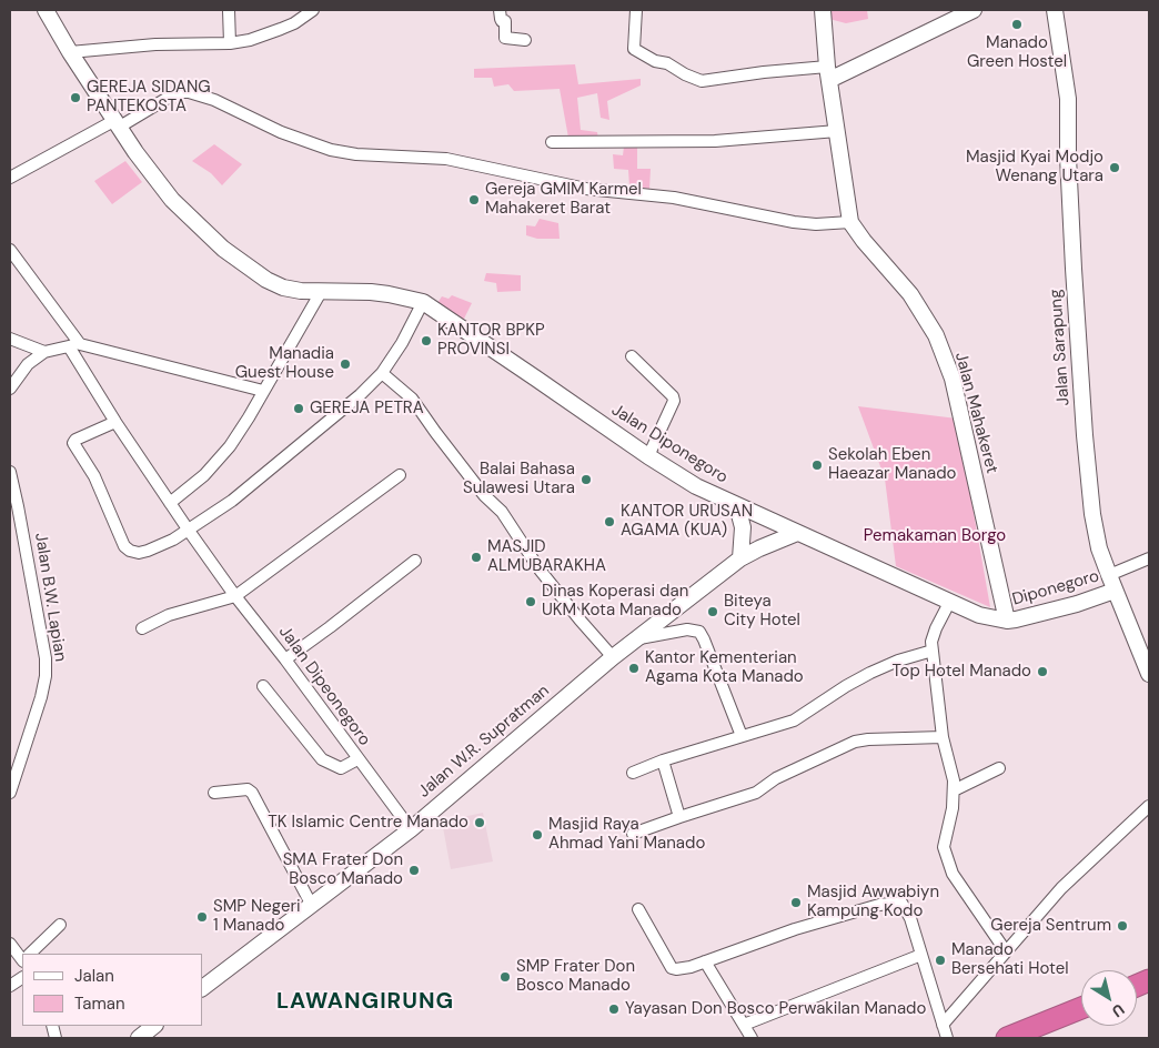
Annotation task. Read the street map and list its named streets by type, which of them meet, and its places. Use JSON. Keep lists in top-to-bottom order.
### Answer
{
  "streets": {
    "street": [
      "Jalan Sarapung",
      "Jalan Mahakeret",
      "Jalan Diponegoro",
      "Diponegoro",
      "Jalan B.W. Lapian",
      "Jalan Dipeonegoro",
      "Jalan W.R. Supratman"
    ]
  },
  "crossings": [
    ["Jalan Sarapung", "Diponegoro"],
    ["Jalan Mahakeret", "Jalan Diponegoro"],
    ["Jalan Mahakeret", "Diponegoro"],
    ["Jalan Diponegoro", "Diponegoro"],
    ["Jalan Diponegoro", "Jalan W.R. Supratman"],
    ["Jalan Dipeonegoro", "Jalan W.R. Supratman"]
  ],
  "districts": ["LAWANGIRUNG"],
  "parks": ["Pemakaman Borgo"],
  "places": [
    "Manado Green Hostel",
    "GEREJA SIDANG PANTEKOSTA",
    "Masjid Kyai Modjo Wenang Utara",
    "Gereja GMIM Karmel Mahakeret Barat",
    "KANTOR BPKP PROVINSI",
    "Manadia Guest House",
    "GEREJA PETRA",
    "Sekolah Eben Haeazar Manado",
    "Balai Bahasa Sulawesi Utara",
    "KANTOR URUSAN AGAMA (KUA)",
    "MASJID ALMUBARAKHA",
    "Dinas Koperasi dan UKM Kota Manado",
    "Biteya City Hotel",
    "Kantor Kementerian Agama Kota Manado",
    "Top Hotel Manado",
    "TK Islamic Centre Manado",
    "Masjid Raya Ahmad Yani Manado",
    "SMA Frater Don Bosco Manado",
    "Masjid Awwabiyn Kampung Kodo",
    "SMP Negeri 1 Manado",
    "Gereja Sentrum",
    "Manado Bersehati Hotel",
    "SMP Frater Don Bosco Manado",
    "Yayasan Don Bosco Perwakilan Manado"
  ],
  "legend": ["Jalan", "Taman"],
  "north": "bottom right"
}
